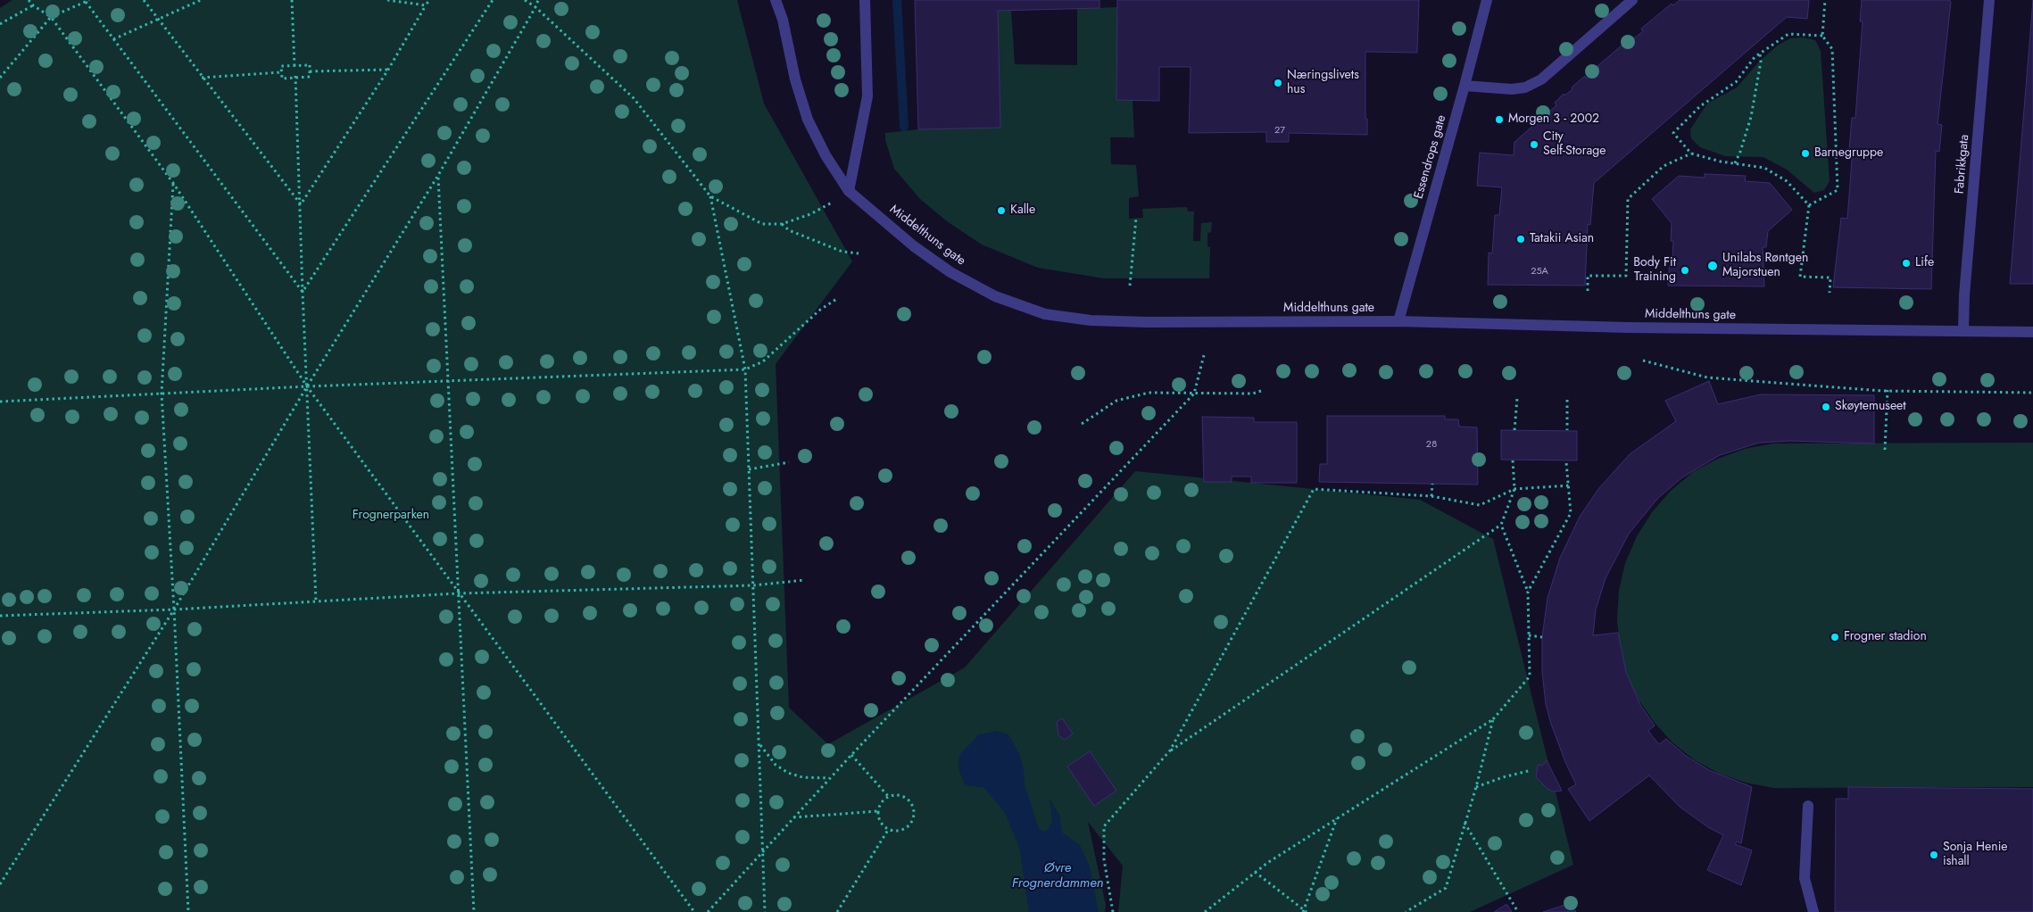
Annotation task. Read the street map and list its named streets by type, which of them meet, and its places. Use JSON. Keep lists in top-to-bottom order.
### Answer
{
  "streets": {
    "street": ["Essendrops gate", "Fabrikkgata", "Middelthuns gate"]
  },
  "crossings": [
    ["Essendrops gate", "Middelthuns gate"],
    ["Fabrikkgata", "Middelthuns gate"]
  ],
  "water": ["Øvre Frognerdammen"],
  "parks": ["Frognerparken"],
  "places": [
    "Næringslivets hus",
    "Morgen 3 - 2002",
    "City Self-Storage",
    "Barnegruppe",
    "Kalle",
    "Tatakii Asian",
    "Life",
    "Unilabs Røntgen Majorstuen",
    "Body Fit Training",
    "Skøytemuseet",
    "Frogner stadion",
    "Sonja Henie ishall"
  ],
  "house_numbers": ["27", "25A", "28"]
}
